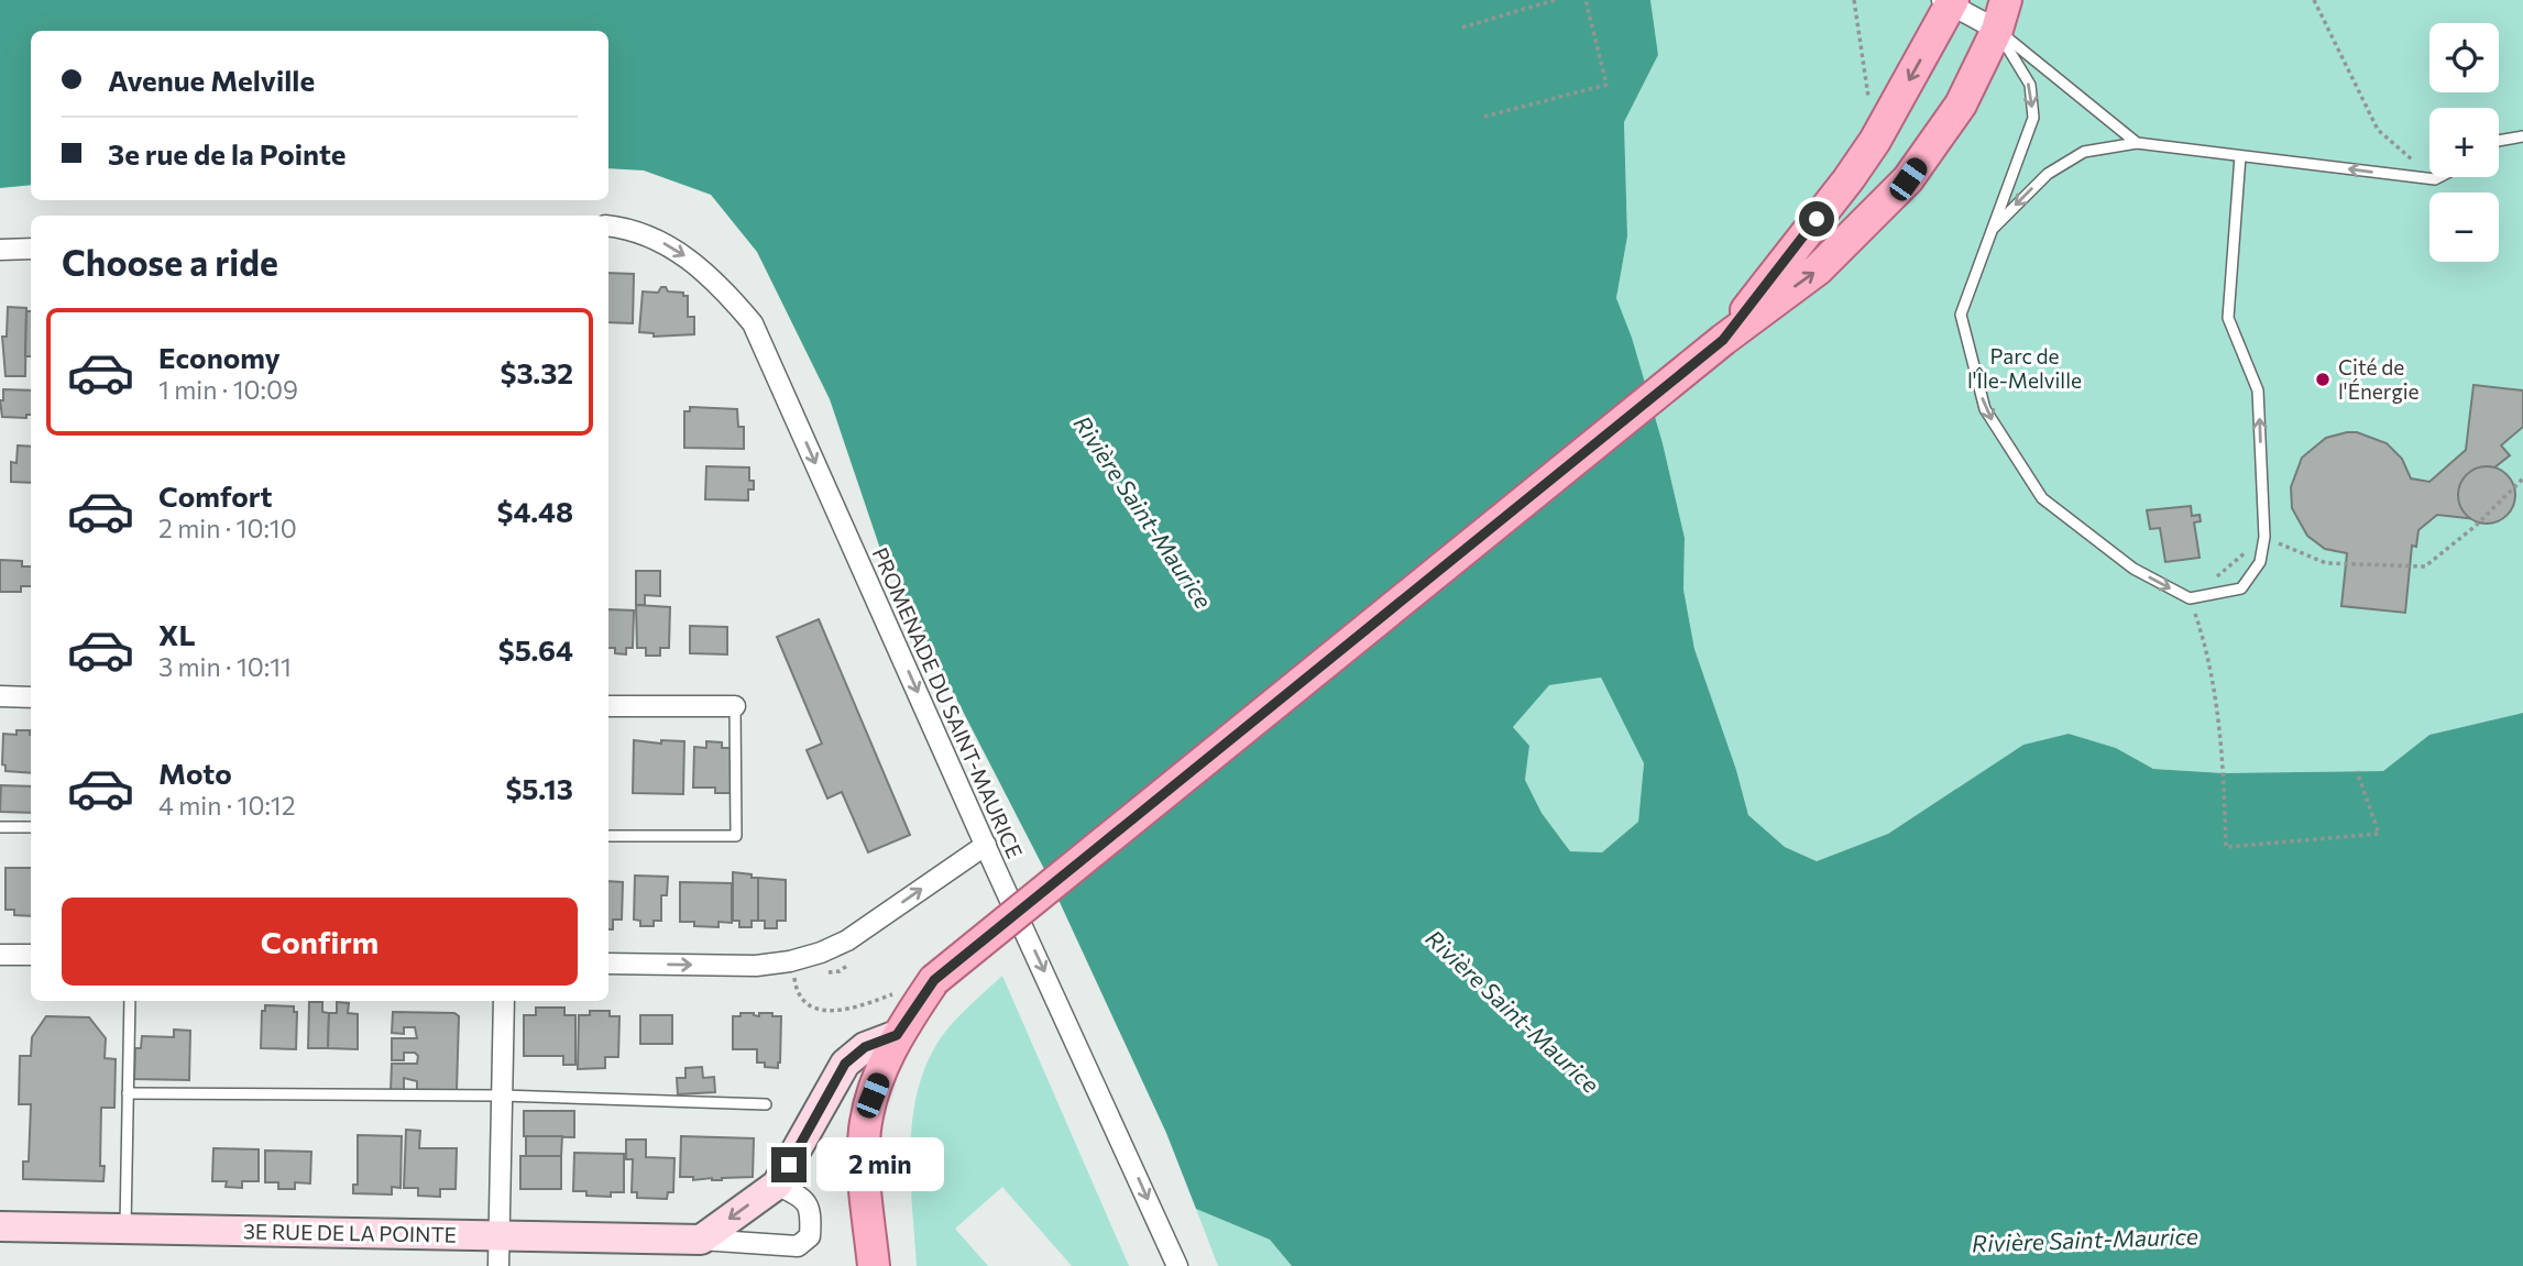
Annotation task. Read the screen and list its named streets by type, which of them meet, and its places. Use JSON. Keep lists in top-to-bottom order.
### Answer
{
  "streets": {
    "street": ["PROMENADE DU SAINT-MAURICE", "3E RUE DE LA POINTE"]
  },
  "one_way": ["PROMENADE DU SAINT-MAURICE"],
  "water": ["Rivière Saint-Maurice"],
  "parks": ["Parc de l'Île-Melville"],
  "places": ["Cité de l'Énergie"],
  "page": {
    "map_buttons": ["+", "−"],
    "banner": ["Avenue Melville", "3e rue de la Pointe"],
    "heading": "Choose a ride",
    "list": [
      {
        "name": "Economy",
        "note": "1 min · 10:09",
        "value": "$3.32"
      },
      {
        "name": "Comfort",
        "note": "2 min · 10:10",
        "value": "$4.48"
      },
      {
        "name": "XL",
        "note": "3 min · 10:11",
        "value": "$5.64"
      },
      {
        "name": "Moto",
        "note": "4 min · 10:12",
        "value": "$5.13"
      }
    ],
    "buttons": "Confirm",
    "bubble": "2 min"
  }
}
